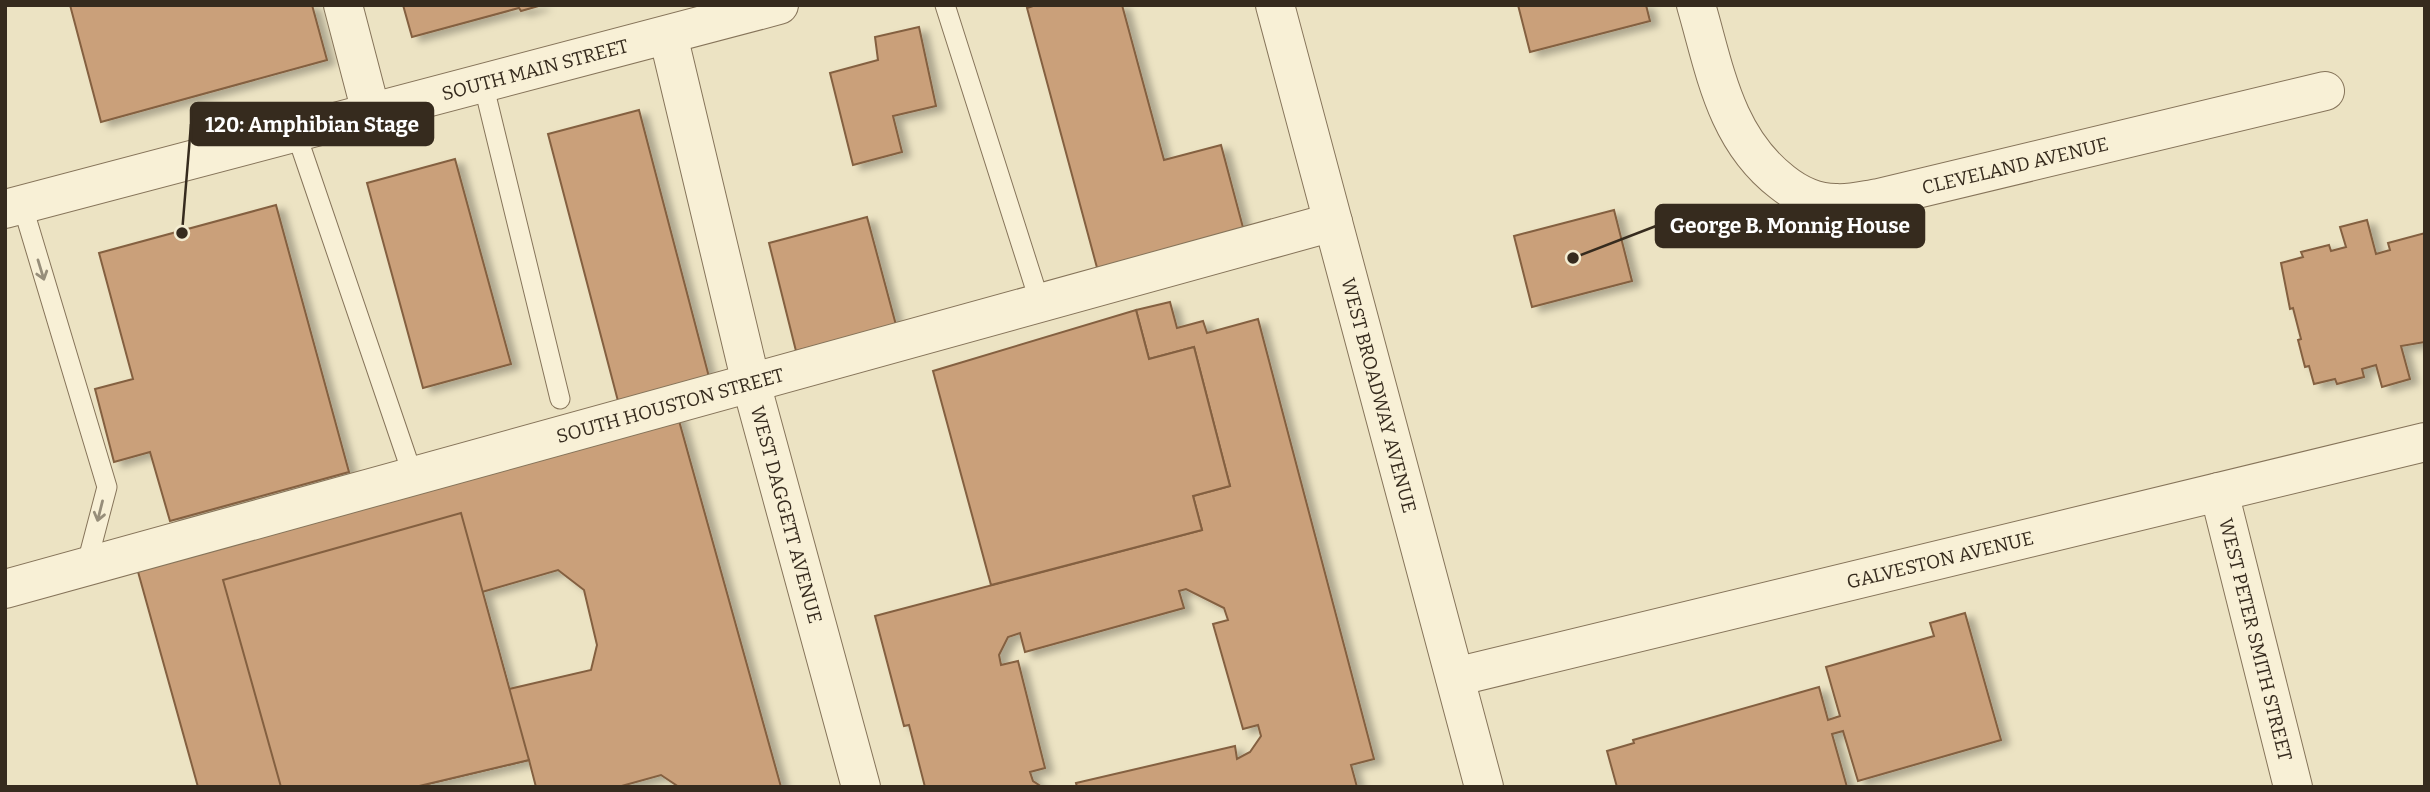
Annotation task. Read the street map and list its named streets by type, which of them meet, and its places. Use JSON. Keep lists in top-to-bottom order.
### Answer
{
  "streets": {
    "street": [
      "SOUTH MAIN STREET",
      "CLEVELAND AVENUE",
      "WEST BROADWAY AVENUE",
      "SOUTH HOUSTON STREET",
      "WEST DAGGETT AVENUE",
      "GALVESTON AVENUE",
      "WEST PETER SMITH STREET"
    ]
  },
  "crossings": [
    ["SOUTH MAIN STREET", "WEST DAGGETT AVENUE"],
    ["WEST BROADWAY AVENUE", "SOUTH HOUSTON STREET"],
    ["WEST BROADWAY AVENUE", "GALVESTON AVENUE"],
    ["SOUTH HOUSTON STREET", "WEST DAGGETT AVENUE"],
    ["GALVESTON AVENUE", "WEST PETER SMITH STREET"]
  ],
  "places": ["120: Amphibian Stage", "George B. Monnig House"]
}
